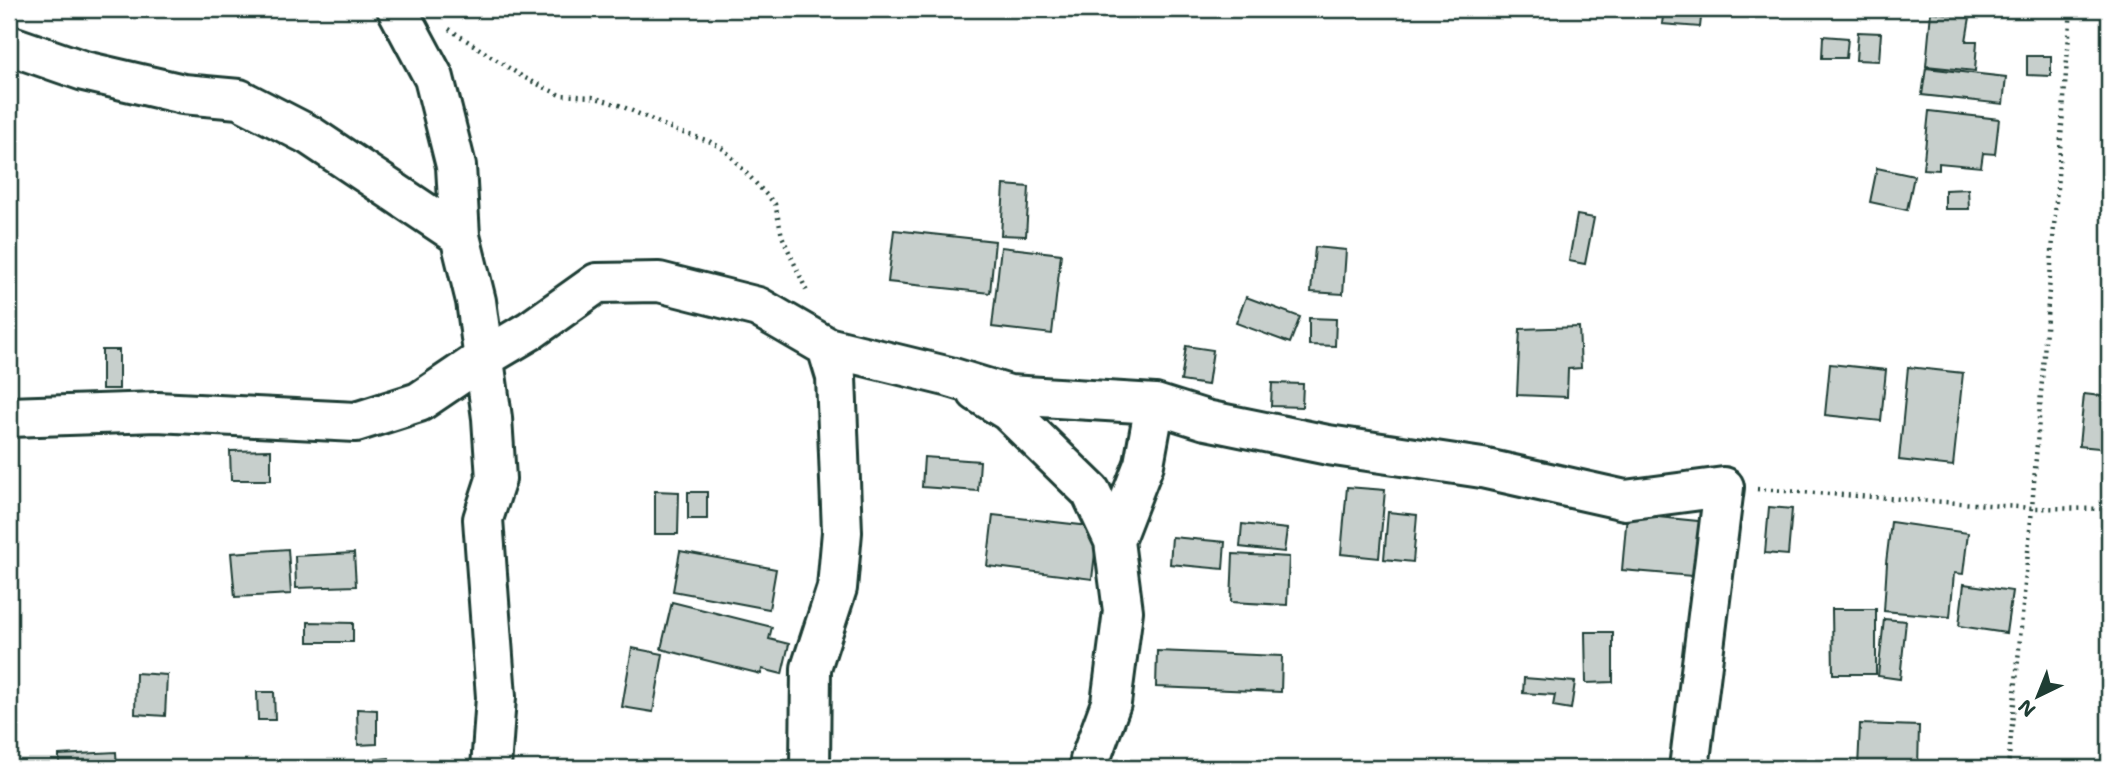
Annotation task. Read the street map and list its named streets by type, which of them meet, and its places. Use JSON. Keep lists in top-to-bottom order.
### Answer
{
  "north": "bottom left"
}
